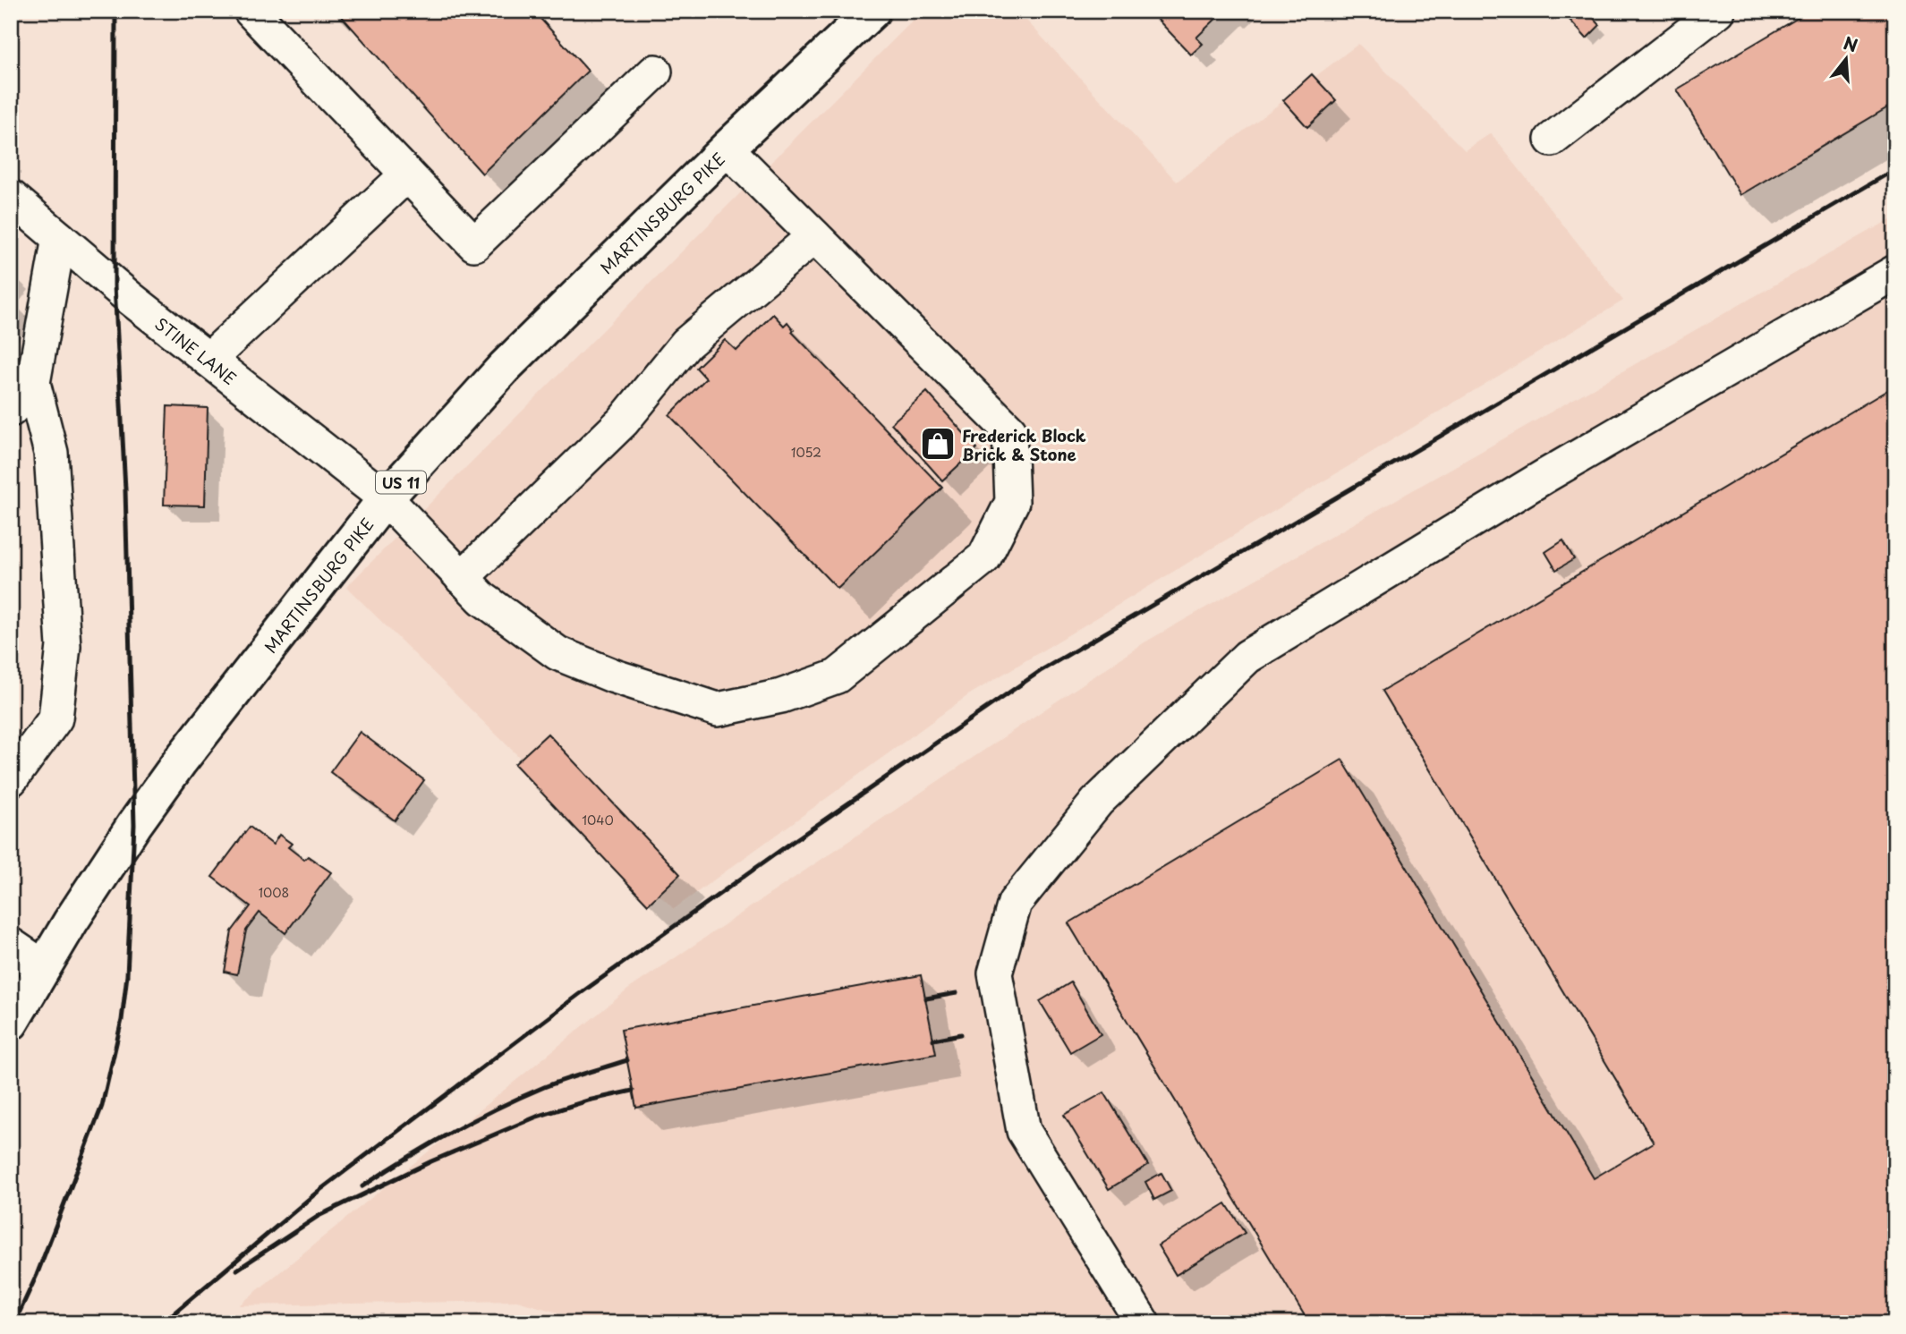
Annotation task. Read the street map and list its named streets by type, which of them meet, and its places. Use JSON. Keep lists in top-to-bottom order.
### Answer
{
  "streets": {
    "main road": ["MARTINSBURG PIKE", "US 11"],
    "street": ["STINE LANE"]
  },
  "crossings": [
    ["MARTINSBURG PIKE", "STINE LANE"]
  ],
  "places": {
    "shop": ["Frederick Block Brick & Stone"]
  },
  "house_numbers": ["1052", "1040", "1008"],
  "north": "top"
}
